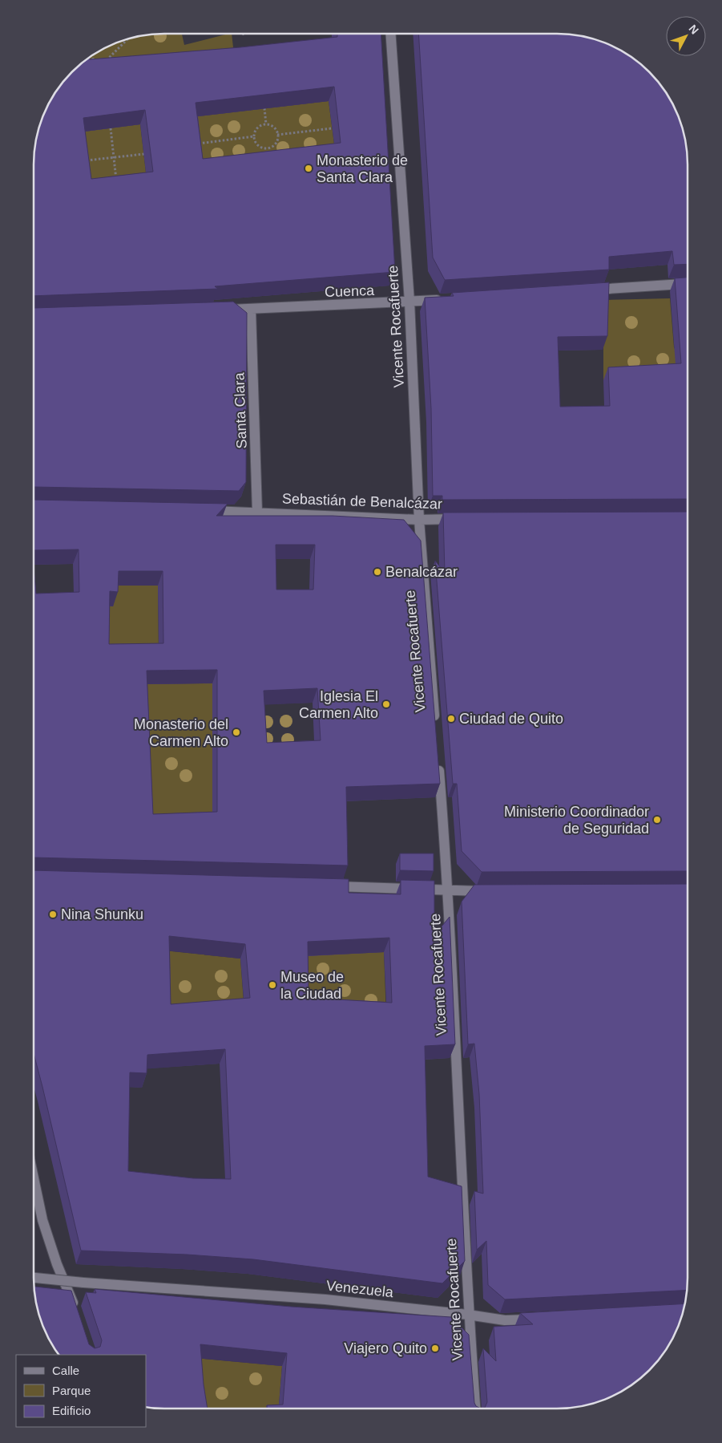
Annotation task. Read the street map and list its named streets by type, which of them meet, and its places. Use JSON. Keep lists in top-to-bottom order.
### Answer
{
  "streets": {
    "street": [
      "Cuenca",
      "Vicente Rocafuerte",
      "Santa Clara",
      "Sebastián de Benalcázar",
      "Venezuela"
    ]
  },
  "crossings": [
    ["Cuenca", "Vicente Rocafuerte"],
    ["Cuenca", "Santa Clara"],
    ["Vicente Rocafuerte", "Sebastián de Benalcázar"],
    ["Vicente Rocafuerte", "Venezuela"],
    ["Santa Clara", "Sebastián de Benalcázar"]
  ],
  "places": [
    "Monasterio de Santa Clara",
    "Benalcázar",
    "Iglesia El Carmen Alto",
    "Ciudad de Quito",
    "Monasterio del Carmen Alto",
    "Ministerio Coordinador de Seguridad",
    "Nina Shunku",
    "Museo de la Ciudad",
    "Viajero Quito"
  ],
  "legend": ["Calle", "Parque", "Edificio"],
  "north": "top right"
}
